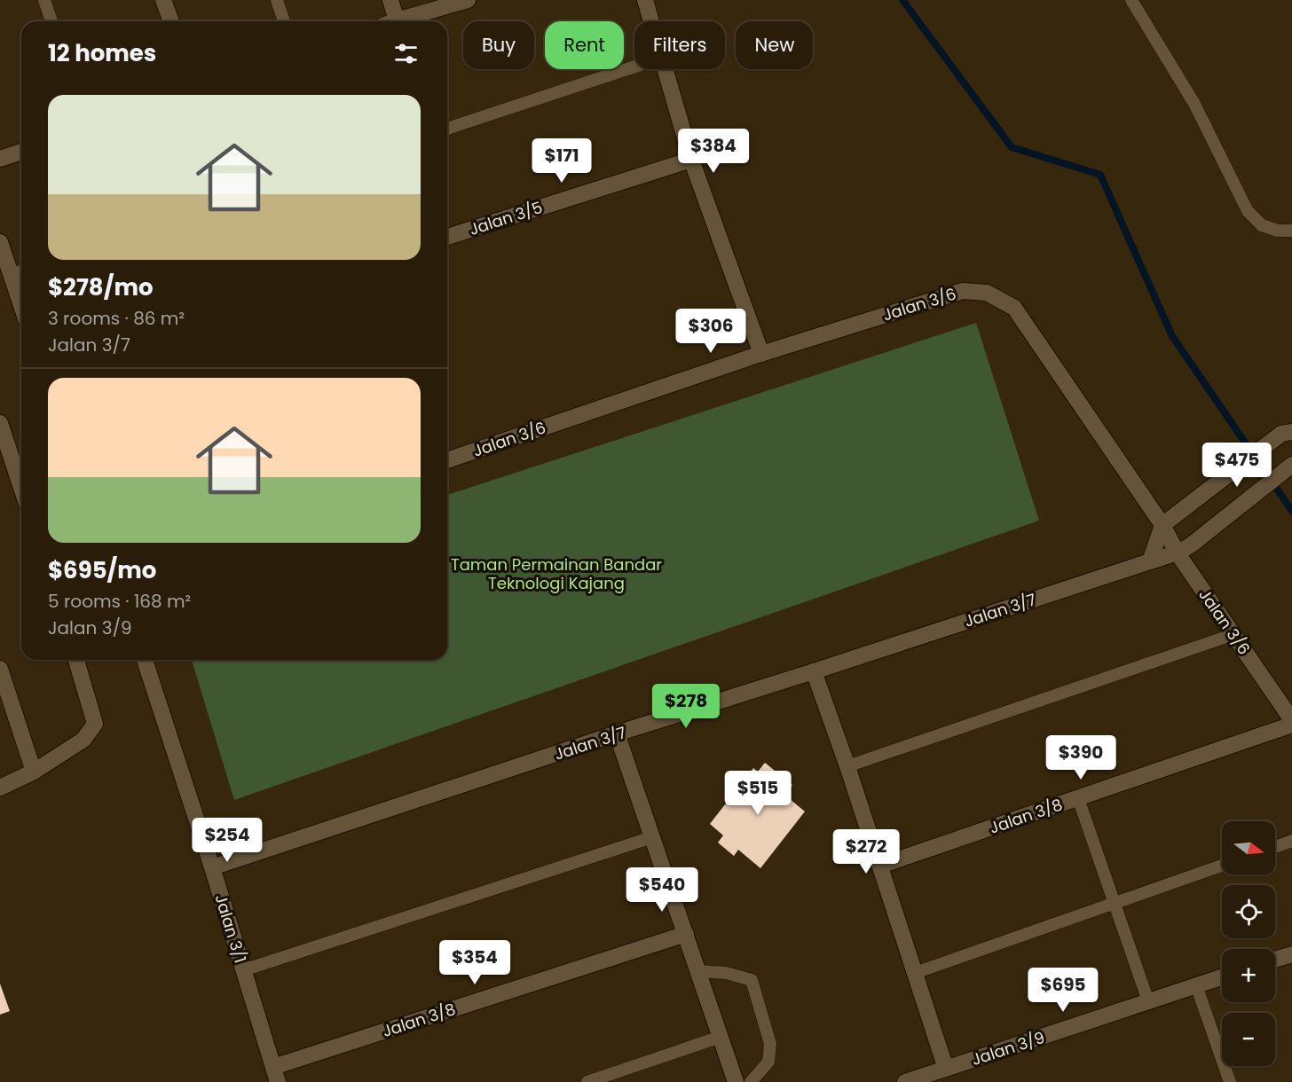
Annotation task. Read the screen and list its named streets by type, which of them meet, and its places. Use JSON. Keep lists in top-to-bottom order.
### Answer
{
  "streets": {
    "street": [
      "Jalan 3/5",
      "Jalan 3/6",
      "Jalan 3/7",
      "Jalan 3/8",
      "Jalan 3/1",
      "Jalan 3/9"
    ]
  },
  "crossings": [
    ["Jalan 3/6", "Jalan 3/7"],
    ["Jalan 3/7", "Jalan 3/1"],
    ["Jalan 3/8", "Jalan 3/1"]
  ],
  "parks": ["Taman Permainan Bandar Teknologi Kajang"],
  "north": "right",
  "page": {
    "chip": [
      "Buy",
      "Rent",
      "Filters",
      "New"
    ],
    "heading": "12 homes",
    "list": [
      {
        "name": "$278/mo",
        "note": "3 rooms · 86 m² · Jalan 3/7"
      },
      {
        "name": "$695/mo",
        "note": "5 rooms · 168 m² · Jalan 3/9"
      }
    ],
    "price": [
      "$384",
      "$171",
      "$306",
      "$475",
      "$278",
      "$390",
      "$515",
      "$254",
      "$272",
      "$540",
      "$354",
      "$695"
    ],
    "map_buttons": ["+", "−"]
  }
}
